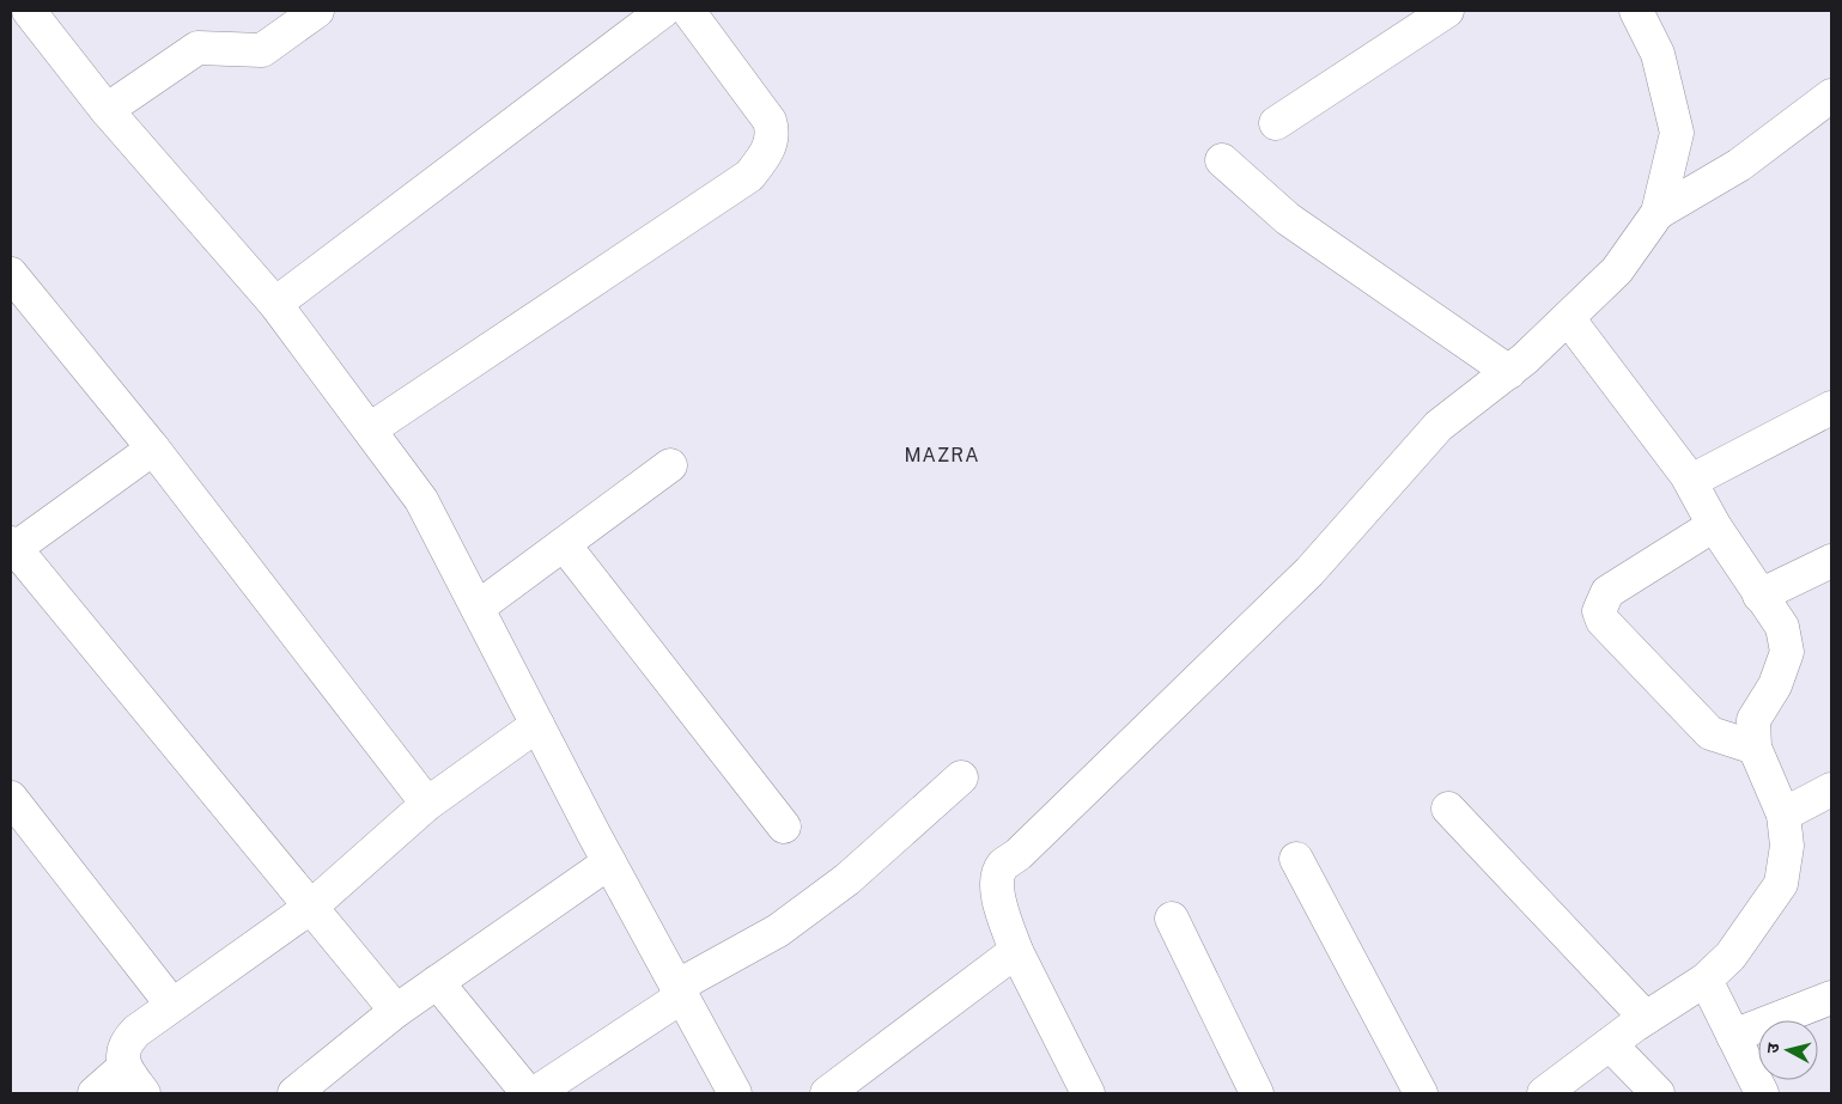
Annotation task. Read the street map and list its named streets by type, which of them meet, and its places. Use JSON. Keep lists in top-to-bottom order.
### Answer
{
  "districts": ["MAZRA"],
  "north": "left"
}
